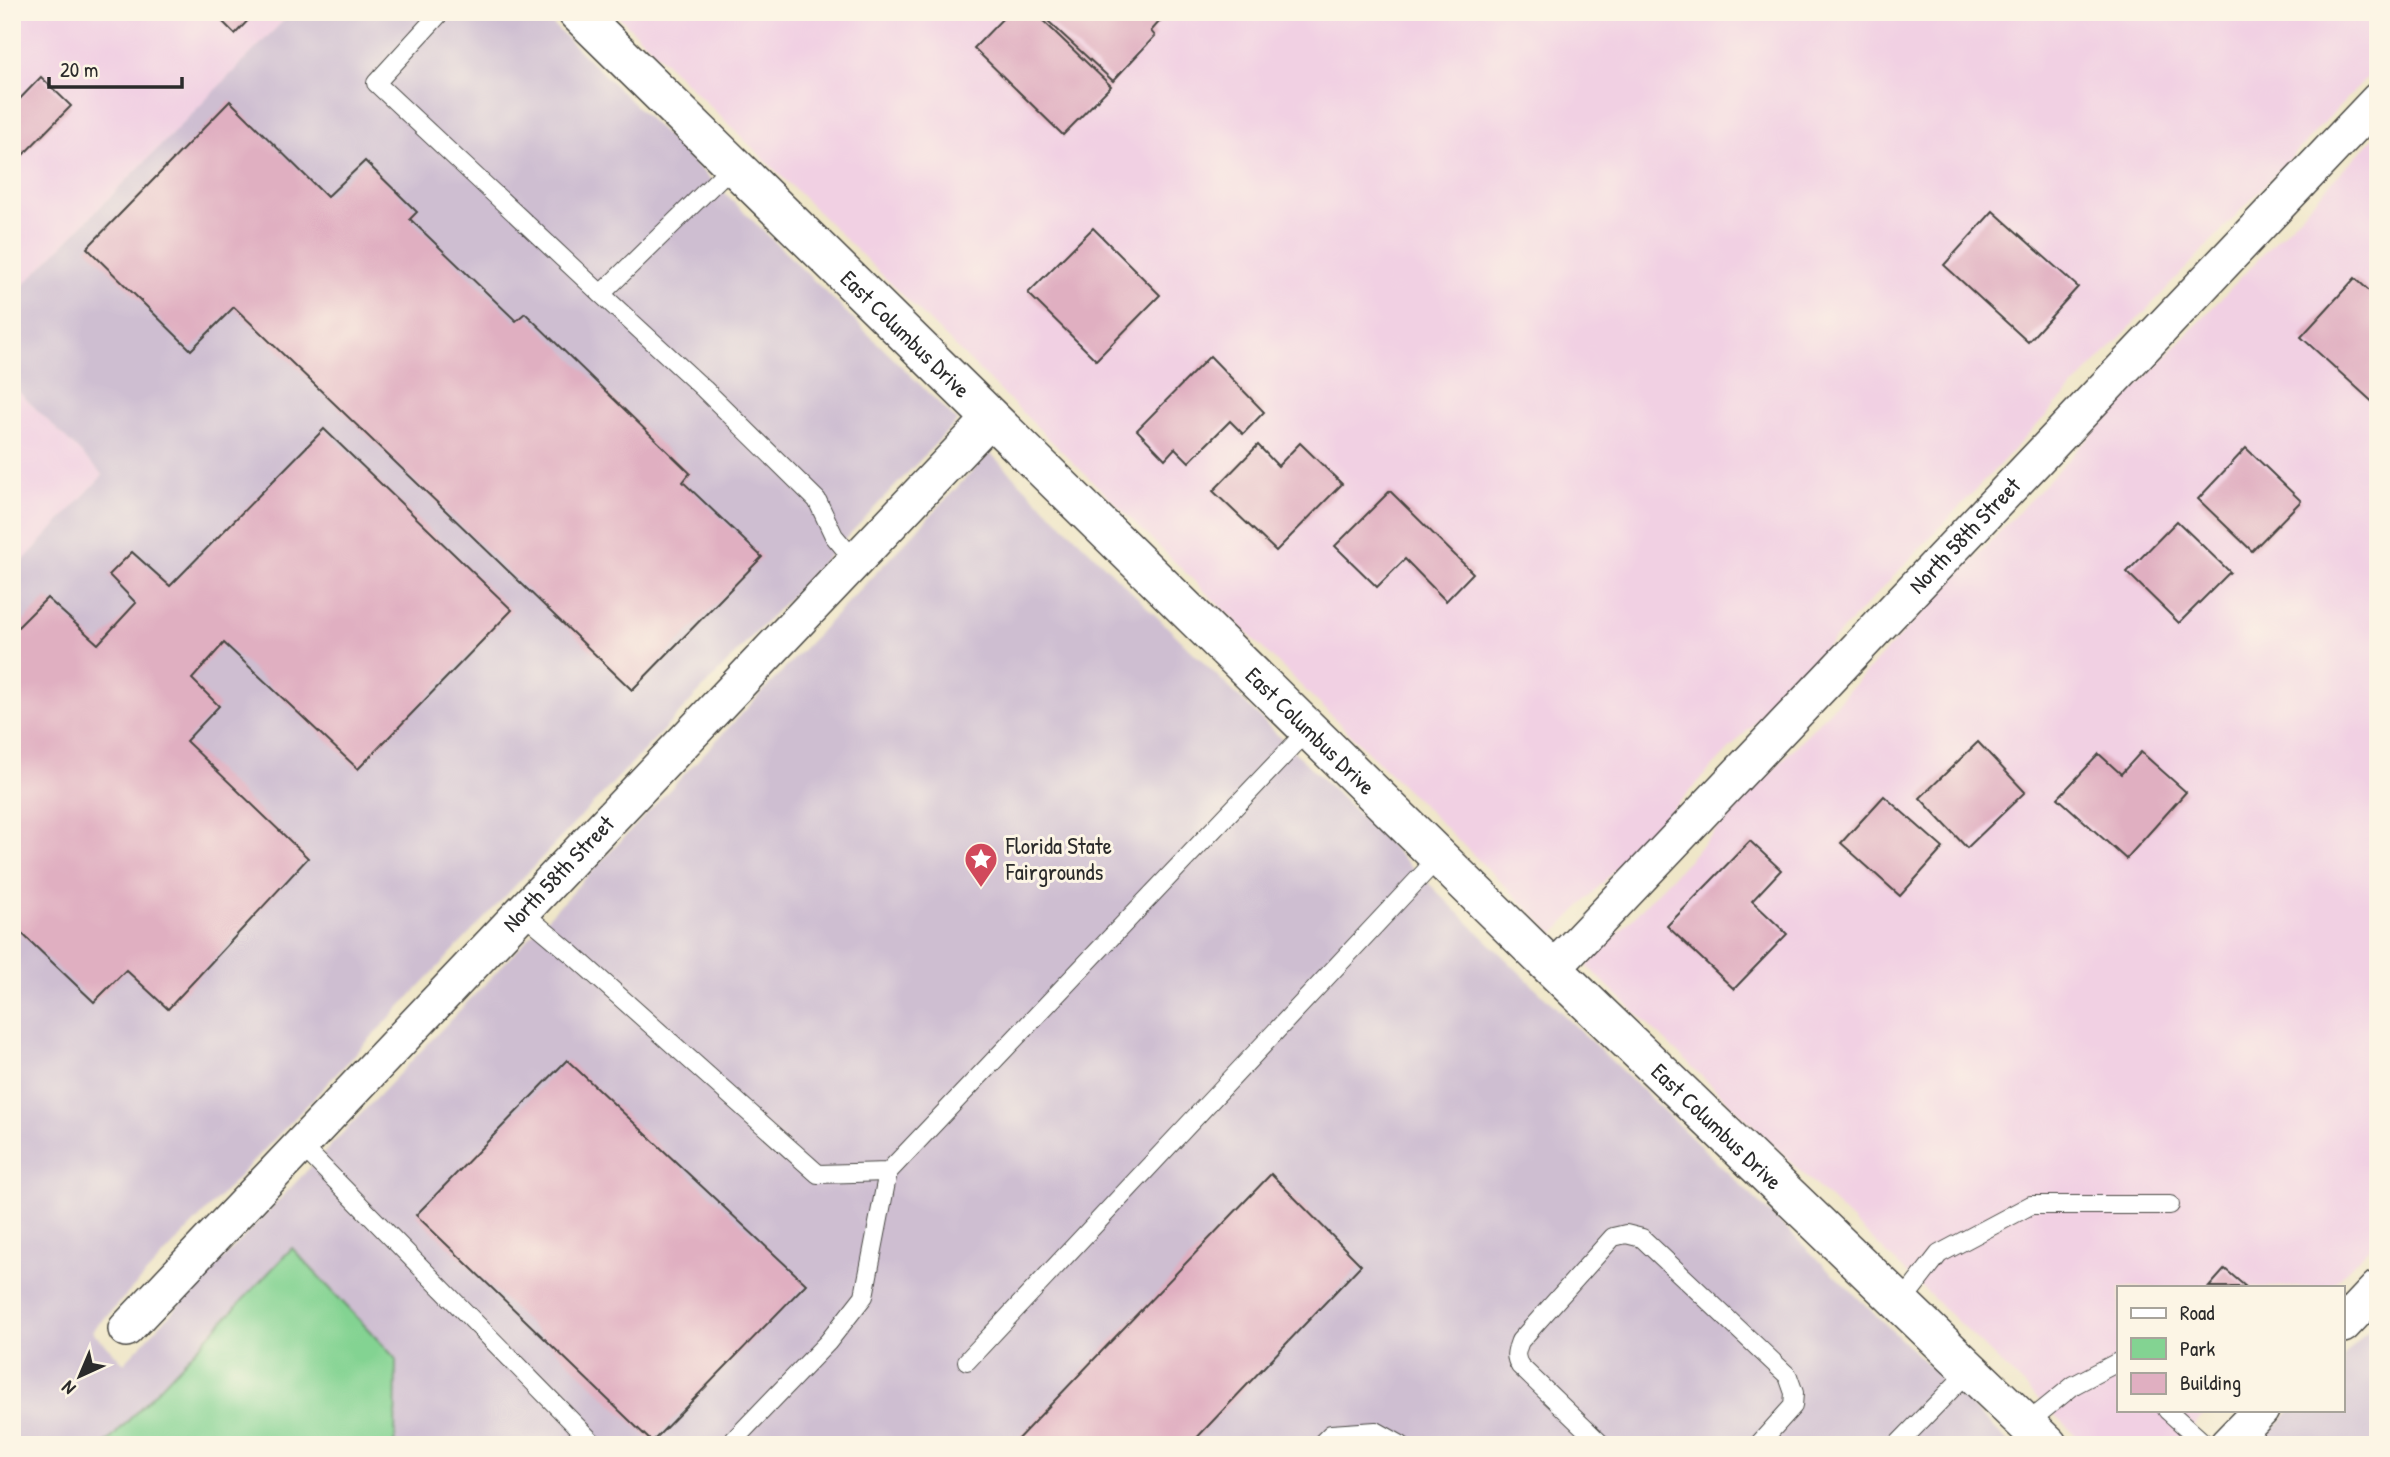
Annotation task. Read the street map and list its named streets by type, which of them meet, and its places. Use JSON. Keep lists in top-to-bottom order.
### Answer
{
  "streets": {
    "main road": ["East Columbus Drive"],
    "street": ["North 58th Street"]
  },
  "crossings": [
    ["East Columbus Drive", "North 58th Street"]
  ],
  "places": {
    "place": ["Florida State Fairgrounds"]
  },
  "legend": ["Road", "Park", "Building"],
  "scale_bar": "20 m",
  "north": "bottom left"
}
